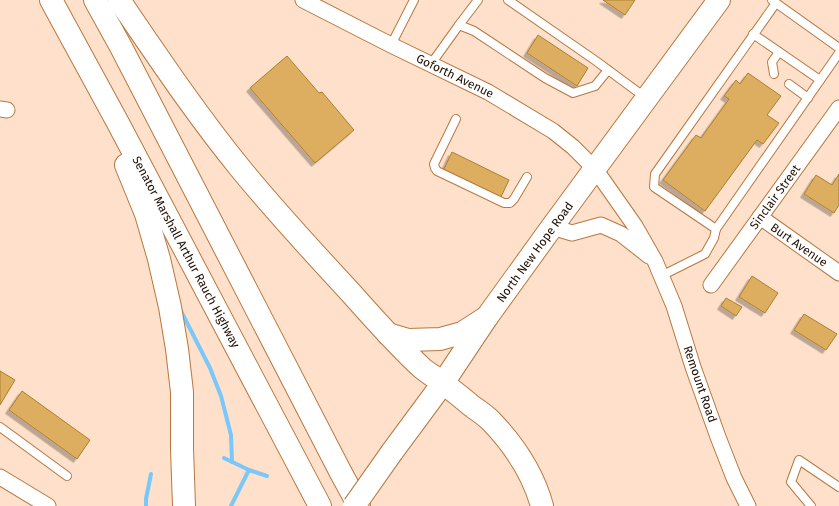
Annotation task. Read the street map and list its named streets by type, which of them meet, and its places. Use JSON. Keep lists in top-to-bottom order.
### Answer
{
  "streets": {
    "main road": ["Senator Marshall Arthur Rauch Highway", "North New Hope Road"],
    "street": [
      "Goforth Avenue",
      "Sinclair Street",
      "Burt Avenue",
      "Remount Road"
    ]
  },
  "crossings": [
    ["Goforth Avenue", "North New Hope Road"],
    ["Goforth Avenue", "Remount Road"],
    ["Sinclair Street", "Burt Avenue"],
    ["North New Hope Road", "Remount Road"]
  ]
}
